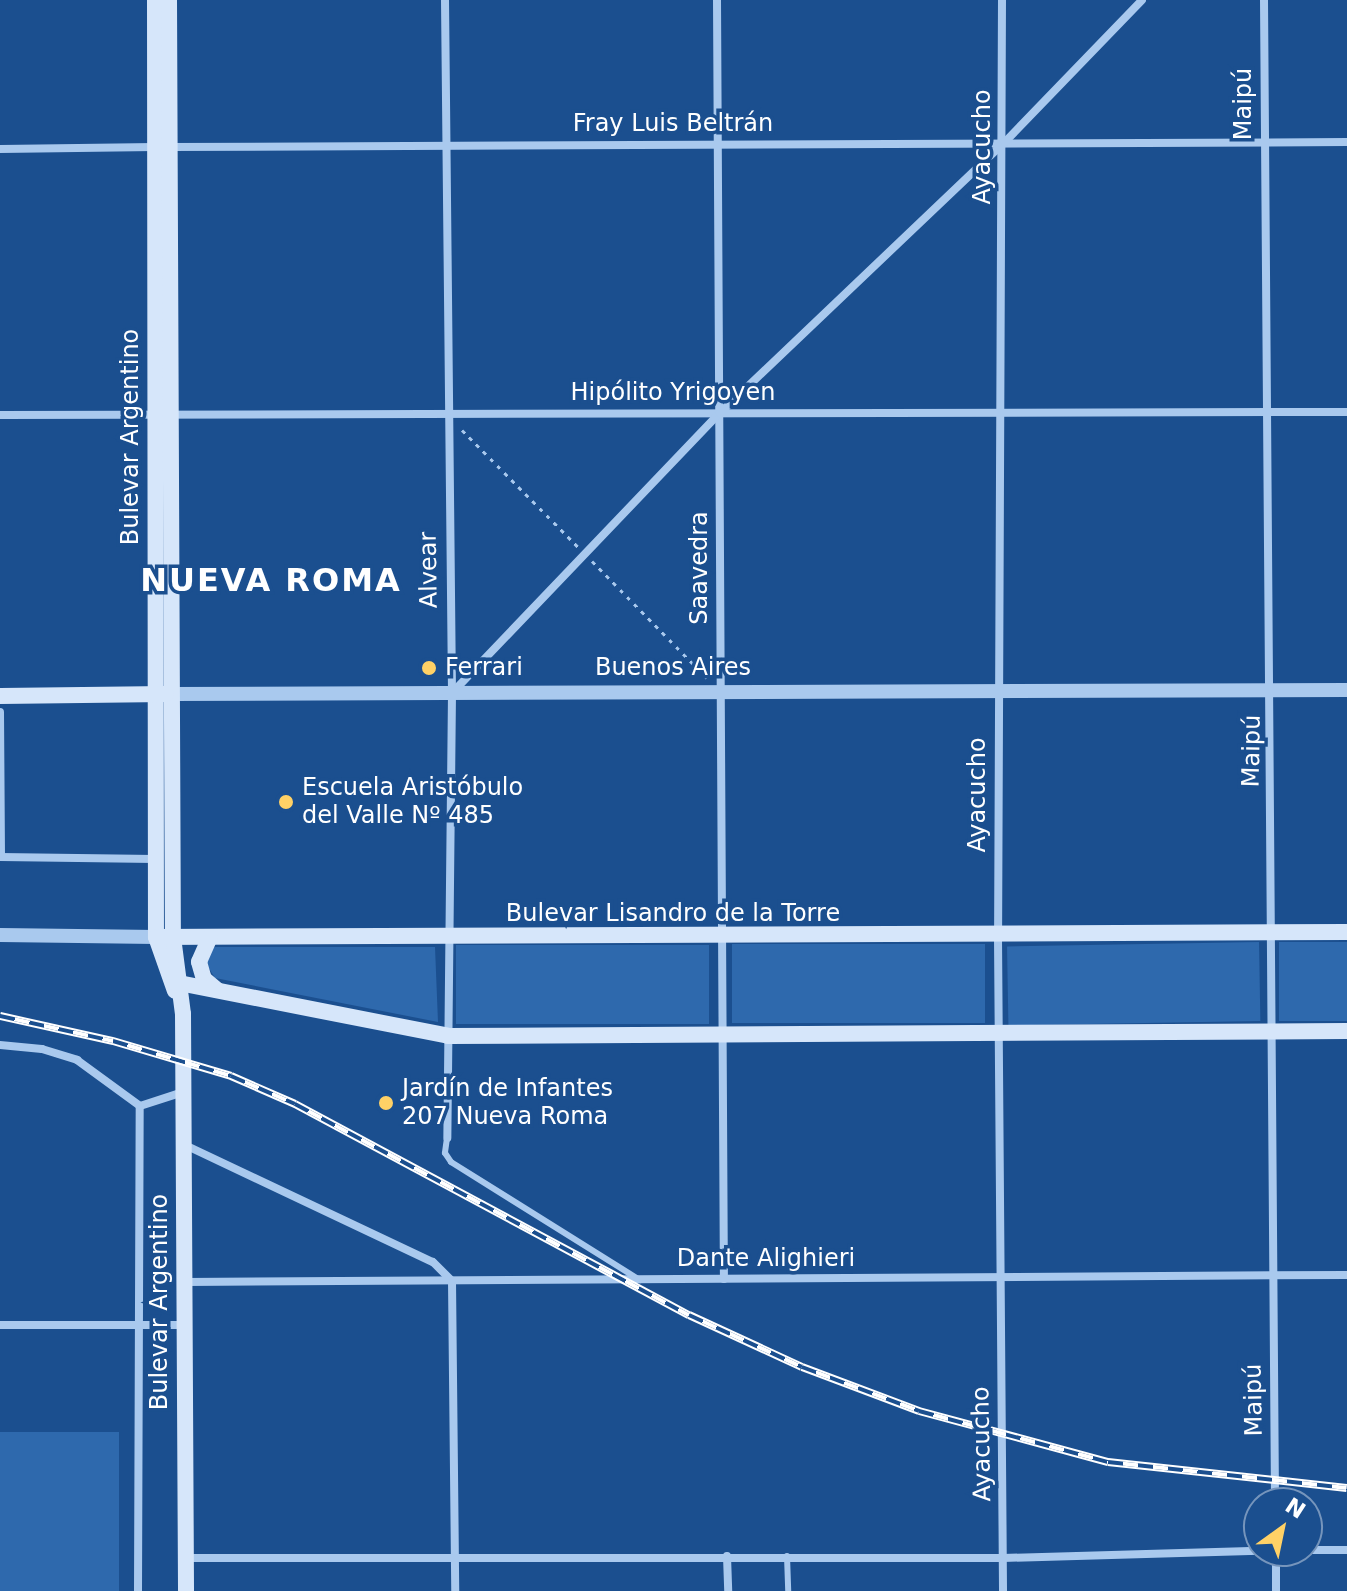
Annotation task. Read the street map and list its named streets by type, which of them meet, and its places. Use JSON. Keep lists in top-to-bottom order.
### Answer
{
  "streets": {
    "main road": ["Bulevar Argentino", "Buenos Aires", "Bulevar Lisandro de la Torre"],
    "street": [
      "Maipú",
      "Fray Luis Beltrán",
      "Ayacucho",
      "Hipólito Yrigoyen",
      "Saavedra",
      "Alvear",
      "Dante Alighieri"
    ]
  },
  "crossings": [
    ["Maipú", "Fray Luis Beltrán"],
    ["Maipú", "Hipólito Yrigoyen"],
    ["Maipú", "Buenos Aires"],
    ["Maipú", "Bulevar Lisandro de la Torre"],
    ["Maipú", "Dante Alighieri"],
    ["Fray Luis Beltrán", "Ayacucho"],
    ["Fray Luis Beltrán", "Bulevar Argentino"],
    ["Fray Luis Beltrán", "Saavedra"],
    ["Fray Luis Beltrán", "Alvear"],
    ["Ayacucho", "Hipólito Yrigoyen"],
    ["Ayacucho", "Buenos Aires"],
    ["Ayacucho", "Bulevar Lisandro de la Torre"],
    ["Ayacucho", "Dante Alighieri"],
    ["Hipólito Yrigoyen", "Bulevar Argentino"],
    ["Hipólito Yrigoyen", "Saavedra"],
    ["Hipólito Yrigoyen", "Alvear"],
    ["Bulevar Argentino", "Buenos Aires"],
    ["Bulevar Argentino", "Bulevar Lisandro de la Torre"],
    ["Bulevar Argentino", "Dante Alighieri"],
    ["Saavedra", "Buenos Aires"],
    ["Saavedra", "Bulevar Lisandro de la Torre"],
    ["Saavedra", "Dante Alighieri"],
    ["Alvear", "Buenos Aires"],
    ["Alvear", "Bulevar Lisandro de la Torre"]
  ],
  "districts": ["NUEVA ROMA"],
  "places": ["Ferrari", "Escuela Aristóbulo del Valle Nº 485", "Jardín de Infantes 207 Nueva Roma"],
  "north": "top right"
}
